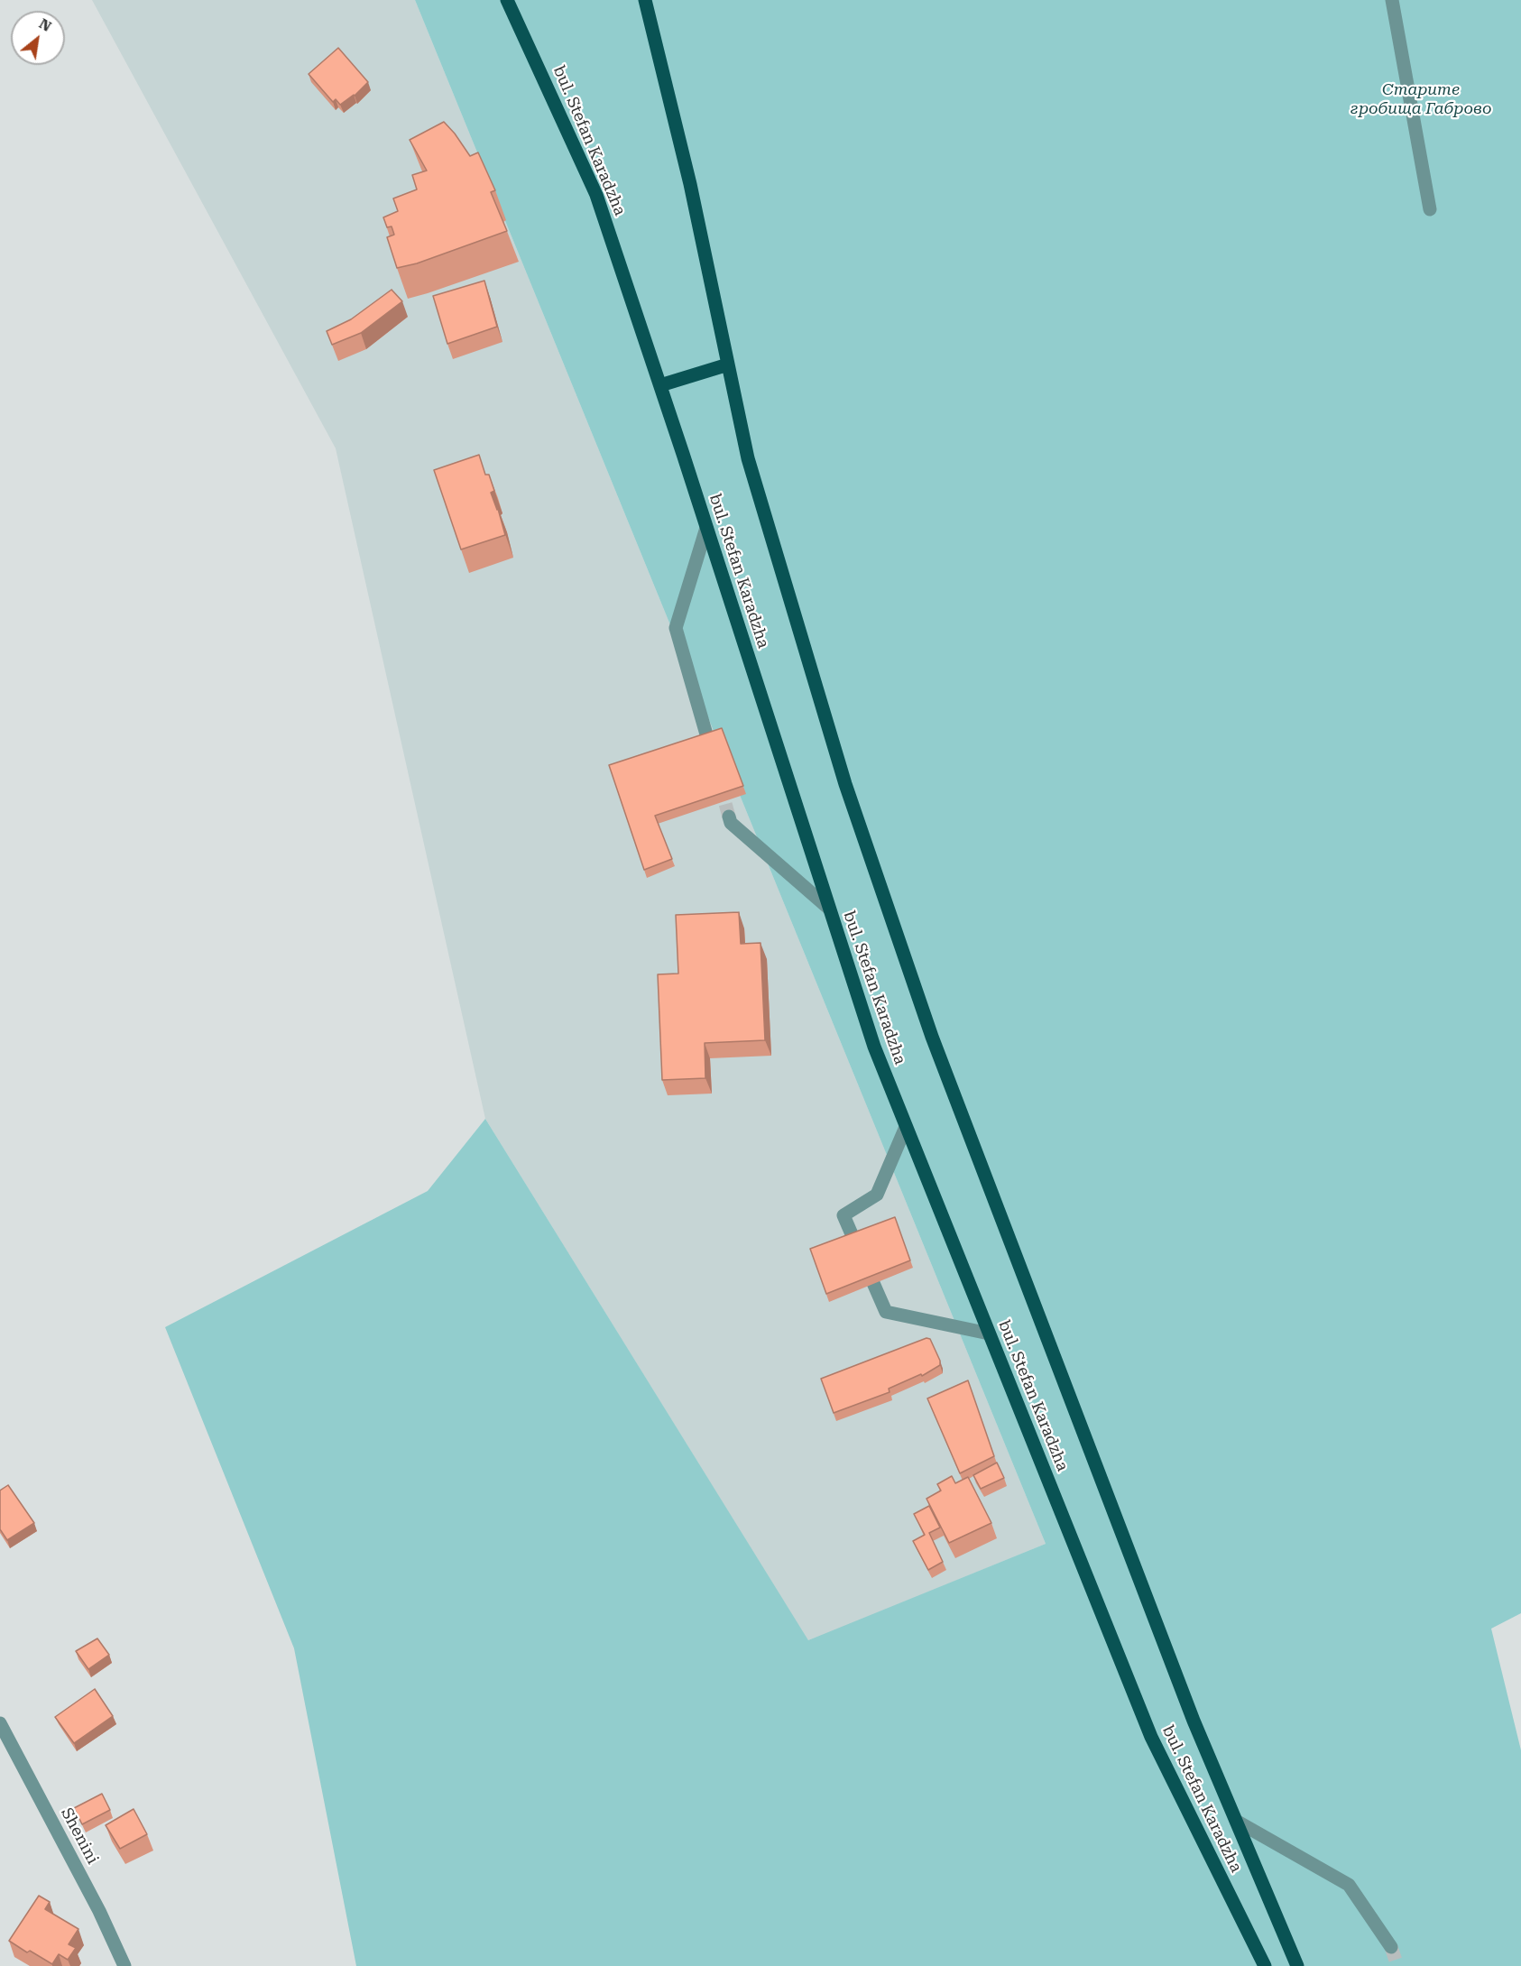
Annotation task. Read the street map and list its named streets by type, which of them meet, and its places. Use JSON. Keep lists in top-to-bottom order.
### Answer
{
  "streets": {
    "main road": ["bul. Stefan Karadzha"],
    "street": ["Shenini"]
  },
  "parks": ["Старите гробища Габрово"],
  "north": "top right"
}
